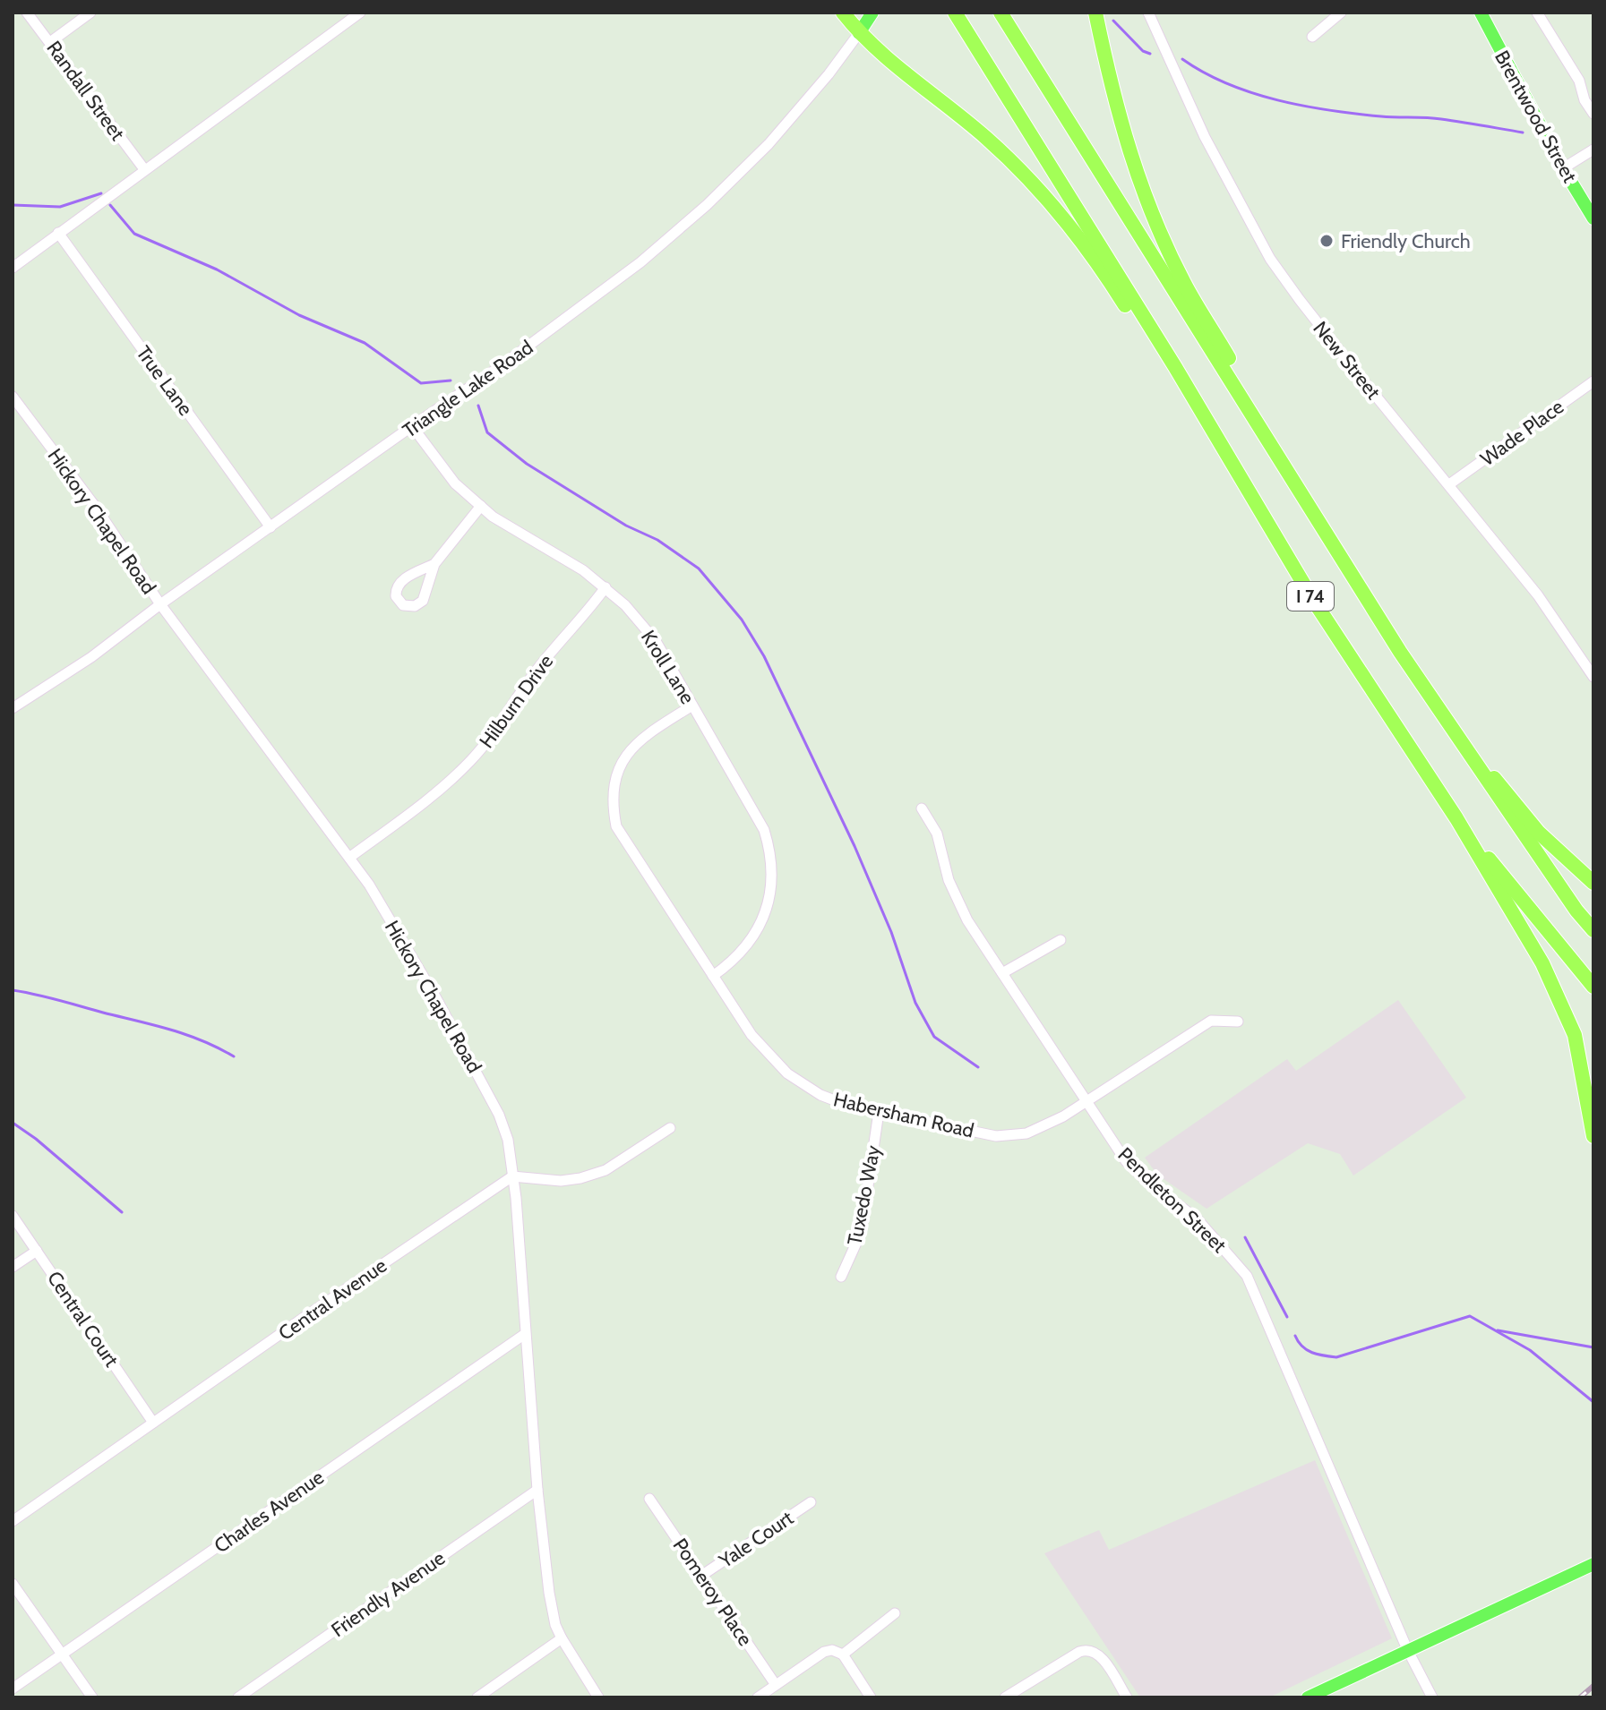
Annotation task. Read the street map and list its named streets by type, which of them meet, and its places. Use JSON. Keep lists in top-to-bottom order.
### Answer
{
  "streets": {
    "highway": ["I 74"],
    "main road": ["Brentwood Street", "Triangle Lake Road"],
    "street": [
      "Randall Street",
      "New Street",
      "True Lane",
      "Wade Place",
      "Hickory Chapel Road",
      "Kroll Lane",
      "Hilburn Drive",
      "Habersham Road",
      "Tuxedo Way",
      "Pendleton Street",
      "Central Avenue",
      "Central Court",
      "Charles Avenue",
      "Yale Court",
      "Pomeroy Place",
      "Friendly Avenue"
    ]
  },
  "crossings": [
    ["New Street", "Wade Place"],
    ["True Lane", "Triangle Lake Road"],
    ["Triangle Lake Road", "Hickory Chapel Road"],
    ["Triangle Lake Road", "Kroll Lane"],
    ["Hickory Chapel Road", "Hilburn Drive"],
    ["Hickory Chapel Road", "Central Avenue"],
    ["Hickory Chapel Road", "Charles Avenue"],
    ["Hickory Chapel Road", "Friendly Avenue"],
    ["Kroll Lane", "Hilburn Drive"],
    ["Kroll Lane", "Habersham Road"],
    ["Habersham Road", "Tuxedo Way"],
    ["Habersham Road", "Pendleton Street"],
    ["Central Avenue", "Central Court"],
    ["Yale Court", "Pomeroy Place"]
  ],
  "places": ["Friendly Church"]
}
